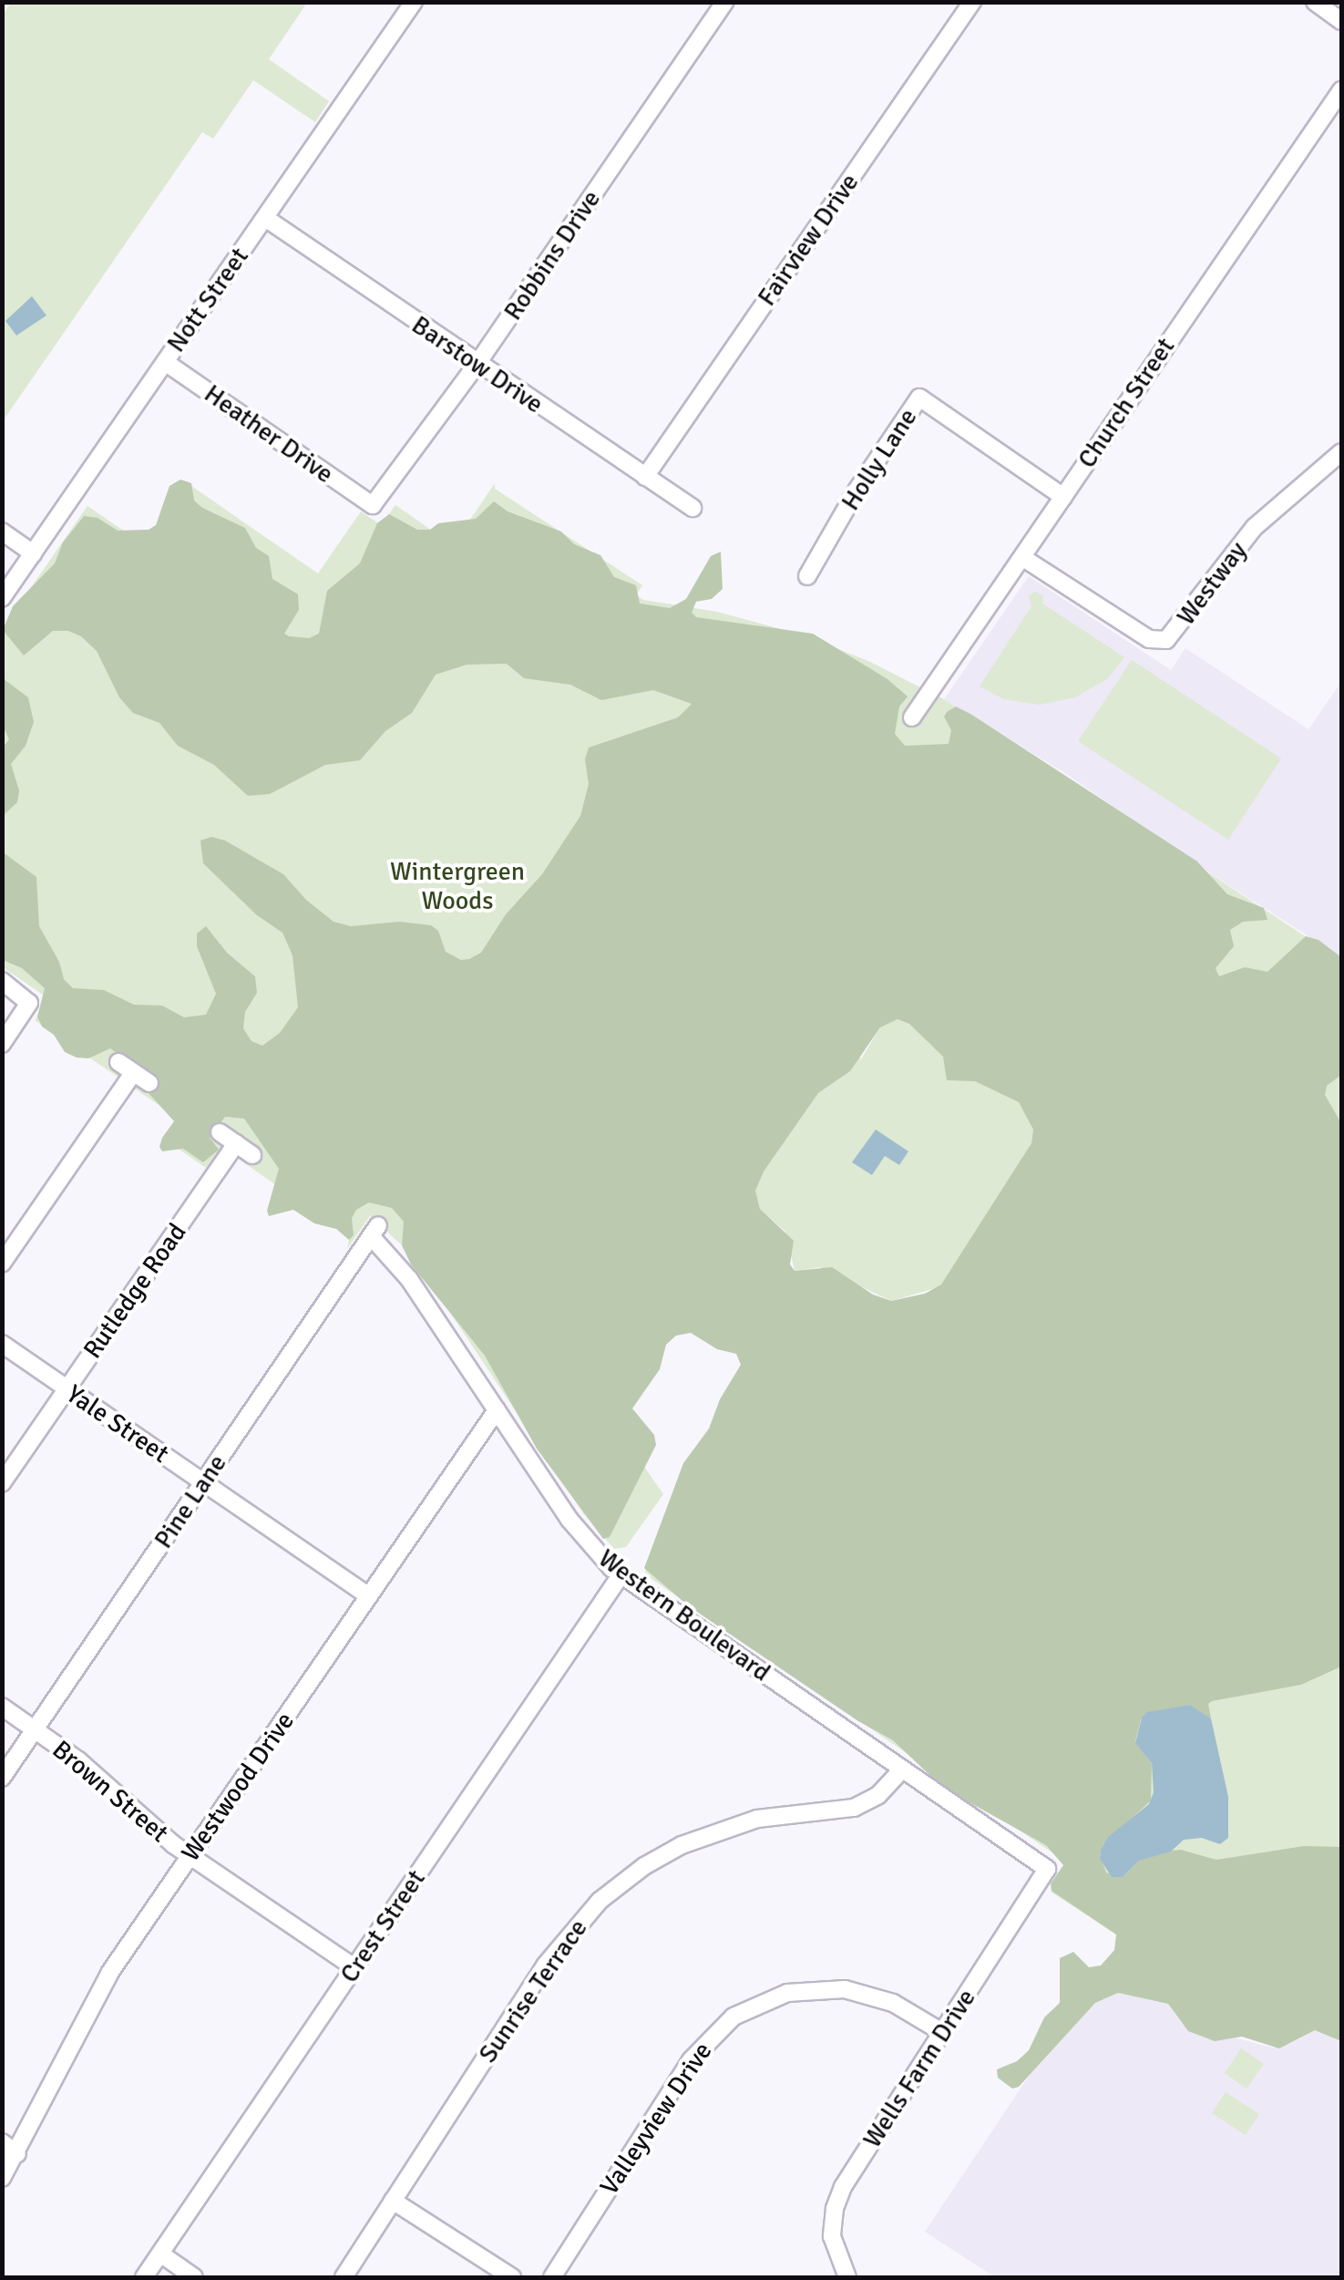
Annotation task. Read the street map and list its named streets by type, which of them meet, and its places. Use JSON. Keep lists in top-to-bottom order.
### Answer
{
  "streets": {
    "street": [
      "Fairview Drive",
      "Robbins Drive",
      "Nott Street",
      "Barstow Drive",
      "Church Street",
      "Heather Drive",
      "Holly Lane",
      "Westway",
      "Rutledge Road",
      "Yale Street",
      "Pine Lane",
      "Western Boulevard",
      "Westwood Drive",
      "Brown Street",
      "Crest Street",
      "Sunrise Terrace",
      "Wells Farm Drive",
      "Valleyview Drive"
    ]
  },
  "crossings": [
    ["Fairview Drive", "Barstow Drive"],
    ["Robbins Drive", "Barstow Drive"],
    ["Robbins Drive", "Heather Drive"],
    ["Nott Street", "Barstow Drive"],
    ["Nott Street", "Heather Drive"],
    ["Church Street", "Holly Lane"],
    ["Church Street", "Westway"],
    ["Rutledge Road", "Yale Street"],
    ["Yale Street", "Pine Lane"],
    ["Yale Street", "Westwood Drive"],
    ["Pine Lane", "Western Boulevard"],
    ["Pine Lane", "Brown Street"],
    ["Western Boulevard", "Westwood Drive"],
    ["Western Boulevard", "Crest Street"],
    ["Western Boulevard", "Sunrise Terrace"],
    ["Western Boulevard", "Wells Farm Drive"],
    ["Westwood Drive", "Brown Street"],
    ["Brown Street", "Crest Street"],
    ["Wells Farm Drive", "Valleyview Drive"]
  ],
  "parks": ["Wintergreen Woods"]
}
